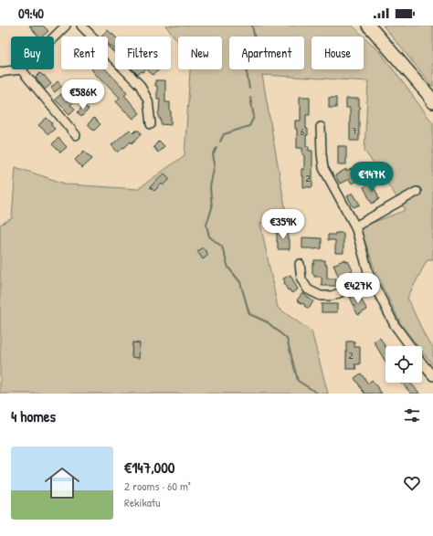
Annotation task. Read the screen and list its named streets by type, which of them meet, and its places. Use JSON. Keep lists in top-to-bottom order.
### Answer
{
  "house_numbers": [
    "7",
    "6",
    "2",
    "2"
  ],
  "page": {
    "status": "09:40",
    "chip": [
      "Buy",
      "Rent",
      "Filters",
      "New",
      "Apartment",
      "House"
    ],
    "price": [
      "€586K",
      "€147K",
      "€359K",
      "€427K"
    ],
    "heading": "4 homes",
    "list": [
      {
        "name": "€147,000",
        "note": "2 rooms · 60 m² · Rekikatu"
      }
    ]
  }
}
